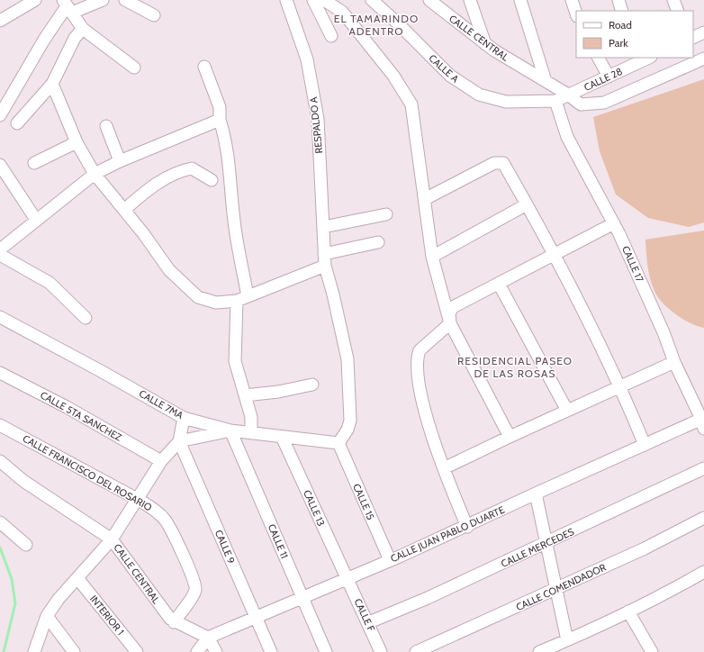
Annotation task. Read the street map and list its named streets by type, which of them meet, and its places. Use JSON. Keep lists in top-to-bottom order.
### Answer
{
  "streets": {
    "street": [
      "CALLE CENTRAL",
      "CALLE A",
      "CALLE 28",
      "RESPALDO A",
      "CALLE 17",
      "CALLE 7MA",
      "CALLE 5TA SANCHEZ",
      "CALLE FRANCISCO DEL ROSARIO",
      "CALLE 15",
      "CALLE 13",
      "CALLE JUAN PABLO DUARTE",
      "CALLE 11",
      "CALLE 9",
      "CALLE MERCEDES",
      "CALLE COMENDADOR",
      "INTERIOR 1",
      "CALLE F"
    ]
  },
  "crossings": [
    ["CALLE CENTRAL", "CALLE 28"],
    ["CALLE CENTRAL", "CALLE FRANCISCO DEL ROSARIO"],
    ["CALLE CENTRAL", "CALLE JUAN PABLO DUARTE"],
    ["CALLE A", "CALLE 28"],
    ["CALLE A", "CALLE 17"],
    ["CALLE 28", "CALLE 17"],
    ["RESPALDO A", "CALLE 7MA"],
    ["RESPALDO A", "CALLE 15"],
    ["CALLE 17", "CALLE JUAN PABLO DUARTE"],
    ["CALLE 7MA", "CALLE 15"],
    ["CALLE 7MA", "CALLE 13"],
    ["CALLE 7MA", "CALLE 11"],
    ["CALLE 15", "CALLE JUAN PABLO DUARTE"],
    ["CALLE 13", "CALLE JUAN PABLO DUARTE"],
    ["CALLE 13", "CALLE F"],
    ["CALLE JUAN PABLO DUARTE", "CALLE 11"],
    ["CALLE JUAN PABLO DUARTE", "CALLE 9"],
    ["CALLE JUAN PABLO DUARTE", "CALLE F"],
    ["CALLE MERCEDES", "CALLE F"]
  ],
  "districts": ["EL TAMARINDO ADENTRO", "RESIDENCIAL PASEO DE LAS ROSAS"],
  "legend": ["Road", "Park"]
}
